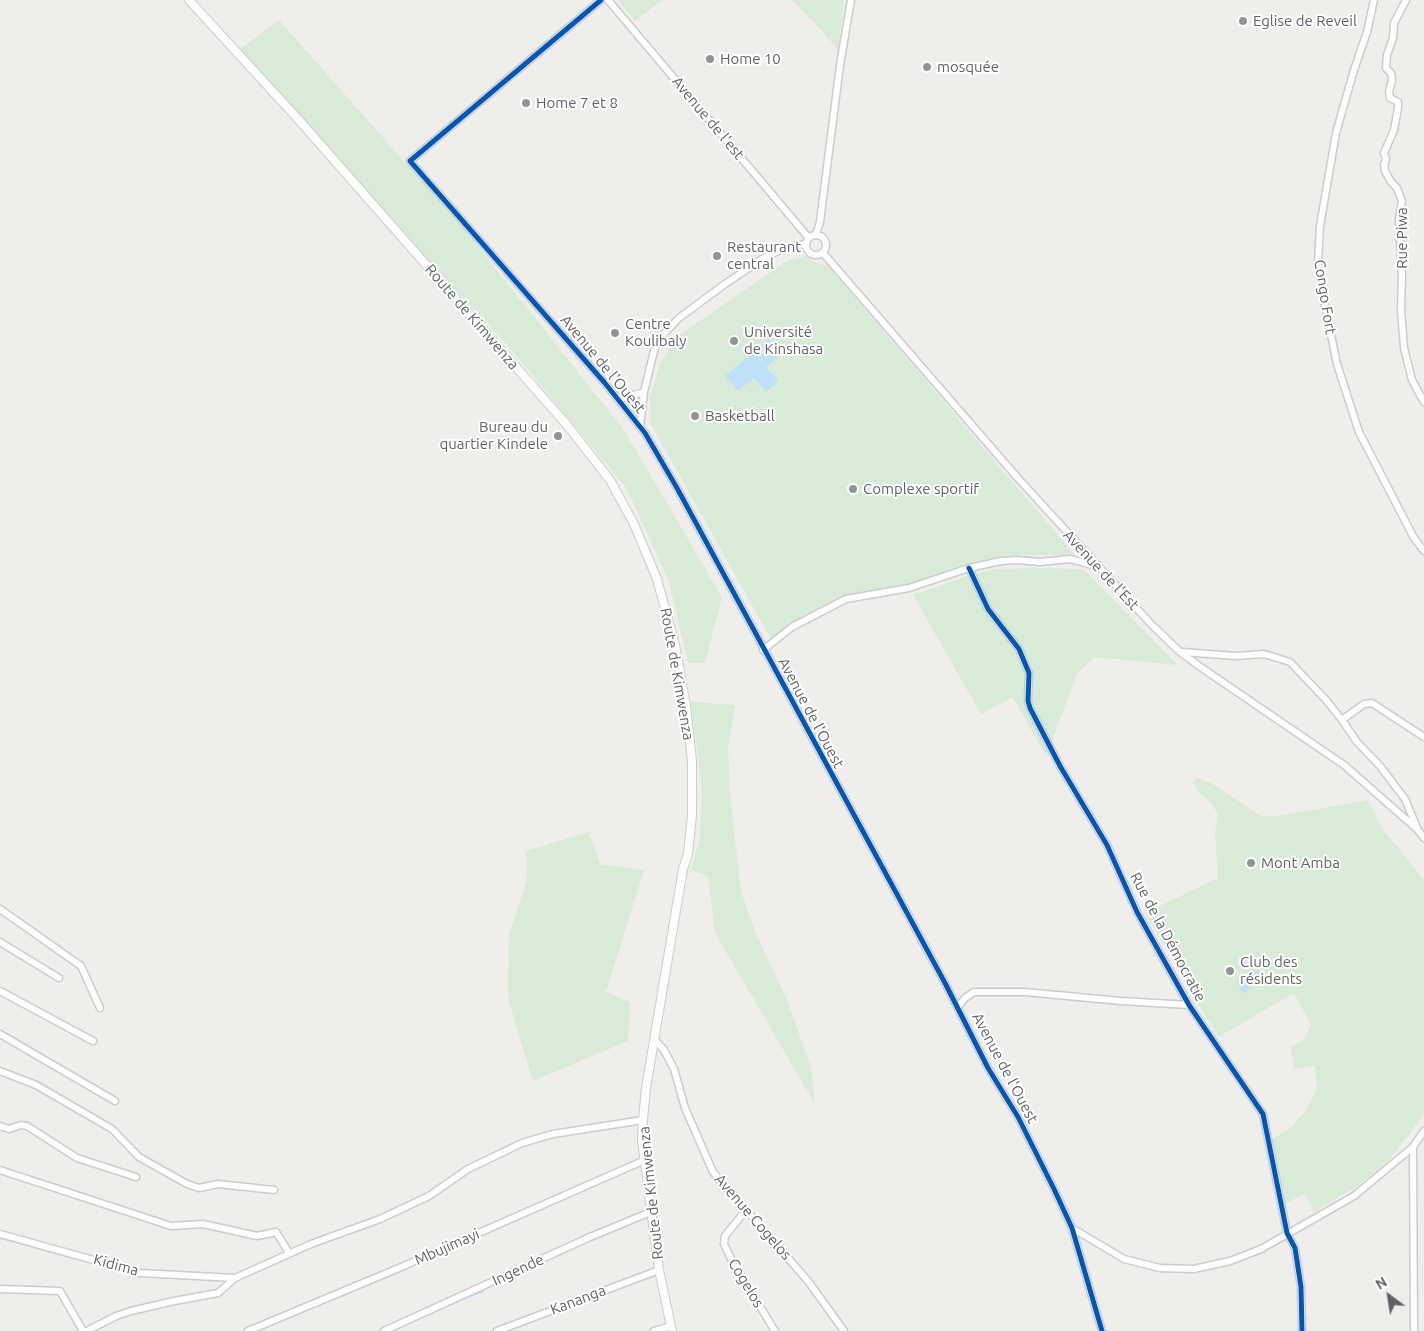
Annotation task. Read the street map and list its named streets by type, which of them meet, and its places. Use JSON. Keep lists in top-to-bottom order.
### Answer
{
  "streets": {
    "street": [
      "Avenue de l'est",
      "Rue Piwa",
      "Congo Fort",
      "Route de Kimwenza",
      "Avenue de l'Ouest",
      "Avenue de l'Est",
      "Rue de la Démocratie",
      "Avenue Cogelos",
      "Mbujimayi",
      "Kidima",
      "Ingende",
      "Cogelos",
      "Kananga"
    ]
  },
  "crossings": [
    ["Avenue de l'est", "Avenue de l'Est"],
    ["Route de Kimwenza", "Avenue Cogelos"],
    ["Route de Kimwenza", "Mbujimayi"],
    ["Route de Kimwenza", "Ingende"],
    ["Route de Kimwenza", "Kananga"],
    ["Avenue Cogelos", "Cogelos"]
  ],
  "places": [
    "Eglise de Reveil",
    "Home 10",
    "mosquée",
    "Home 7 et 8",
    "Restaurant central",
    "Centre Koulibaly",
    "Université de Kinshasa",
    "Basketball",
    "Bureau du quartier Kindele",
    "Complexe sportif",
    "Mont Amba",
    "Club des résidents"
  ],
  "north": "top left"
}
